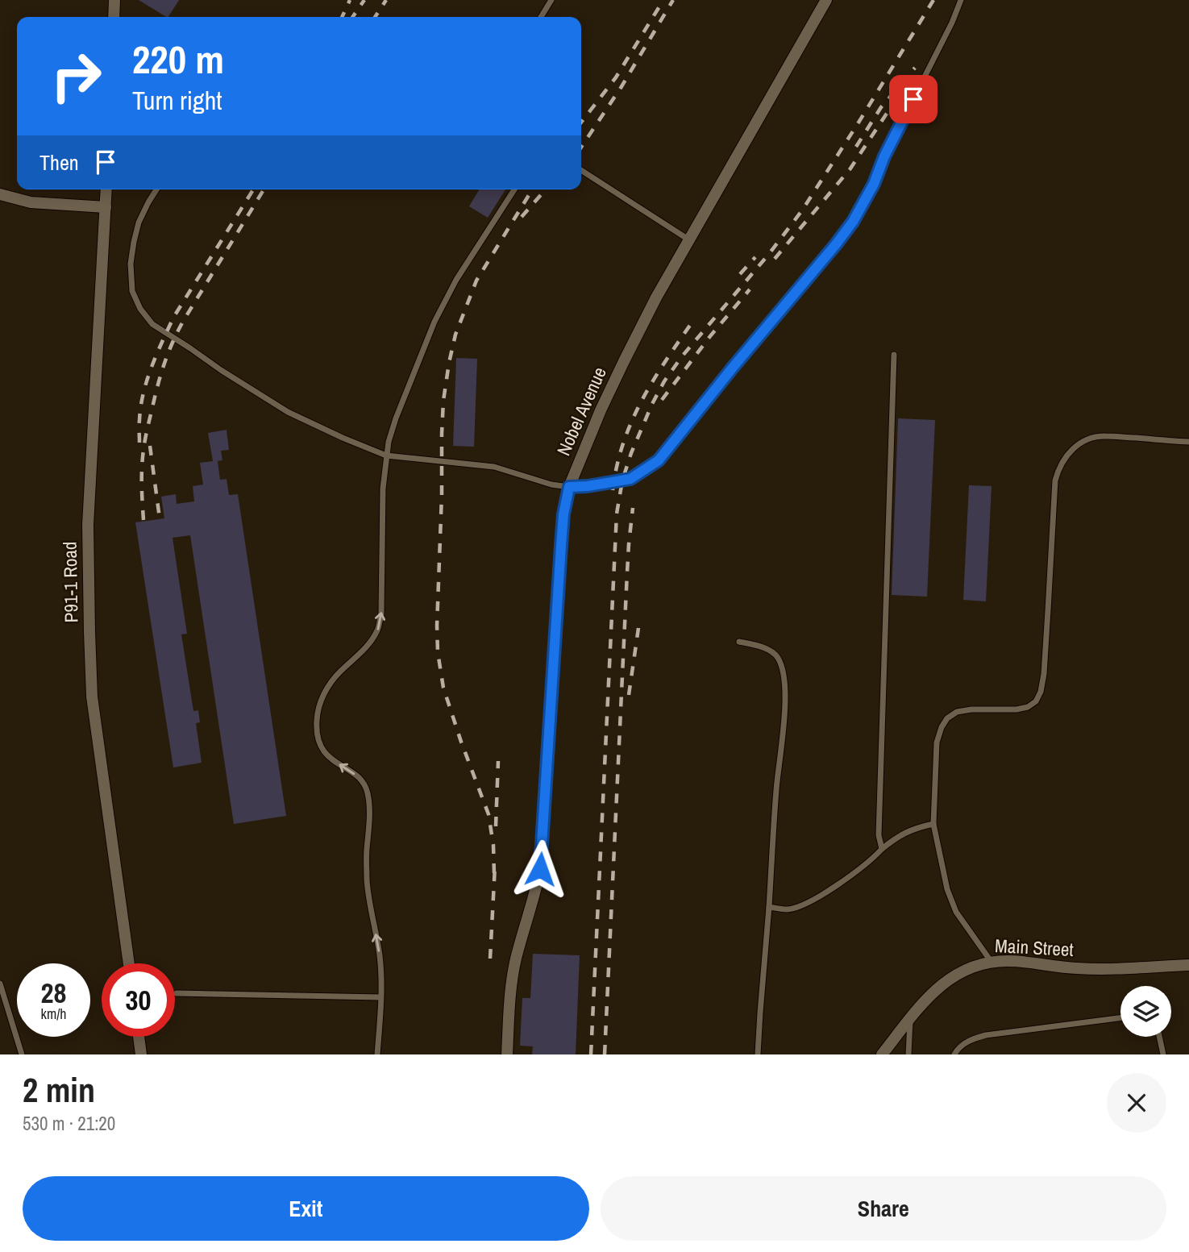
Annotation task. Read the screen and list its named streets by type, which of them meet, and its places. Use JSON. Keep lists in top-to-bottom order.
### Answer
{
  "streets": {
    "street": ["Nobel Avenue", "P91-1 Road", "Main Street"]
  },
  "page": {
    "turn": ["220 m", "Turn right"],
    "then": "Then",
    "speed": "28 km/h",
    "limit": "30",
    "heading": ["2 min", "530 m · 21:20"],
    "buttons": ["Exit", "Share"]
  }
}
